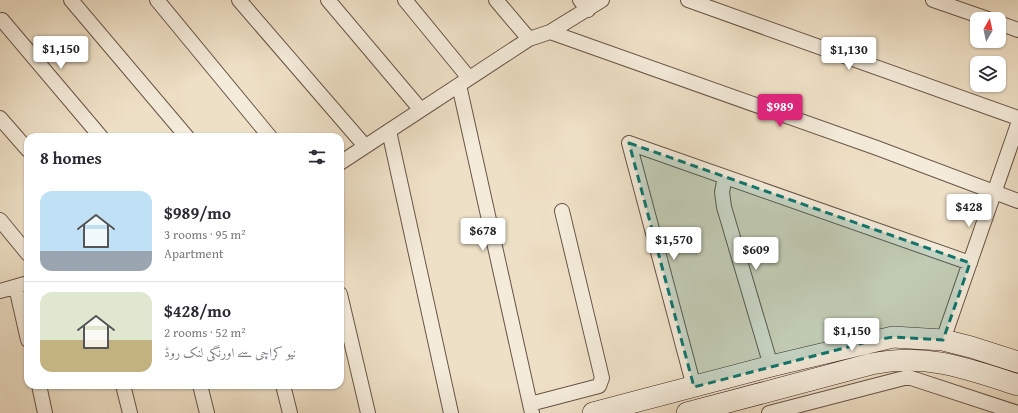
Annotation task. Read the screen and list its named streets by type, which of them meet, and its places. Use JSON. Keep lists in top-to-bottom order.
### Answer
{
  "north": "top",
  "page": {
    "price": [
      "$1,150",
      "$1,130",
      "$989",
      "$428",
      "$678",
      "$1,570",
      "$609",
      "$1,150"
    ],
    "heading": "8 homes",
    "list": [
      {
        "name": "$989/mo",
        "note": "3 rooms · 95 m² · Apartment"
      },
      {
        "name": "$428/mo",
        "note": "2 rooms · 52 m² · نیو کراچی سے اورنگی لنک روڈ"
      }
    ]
  }
}
